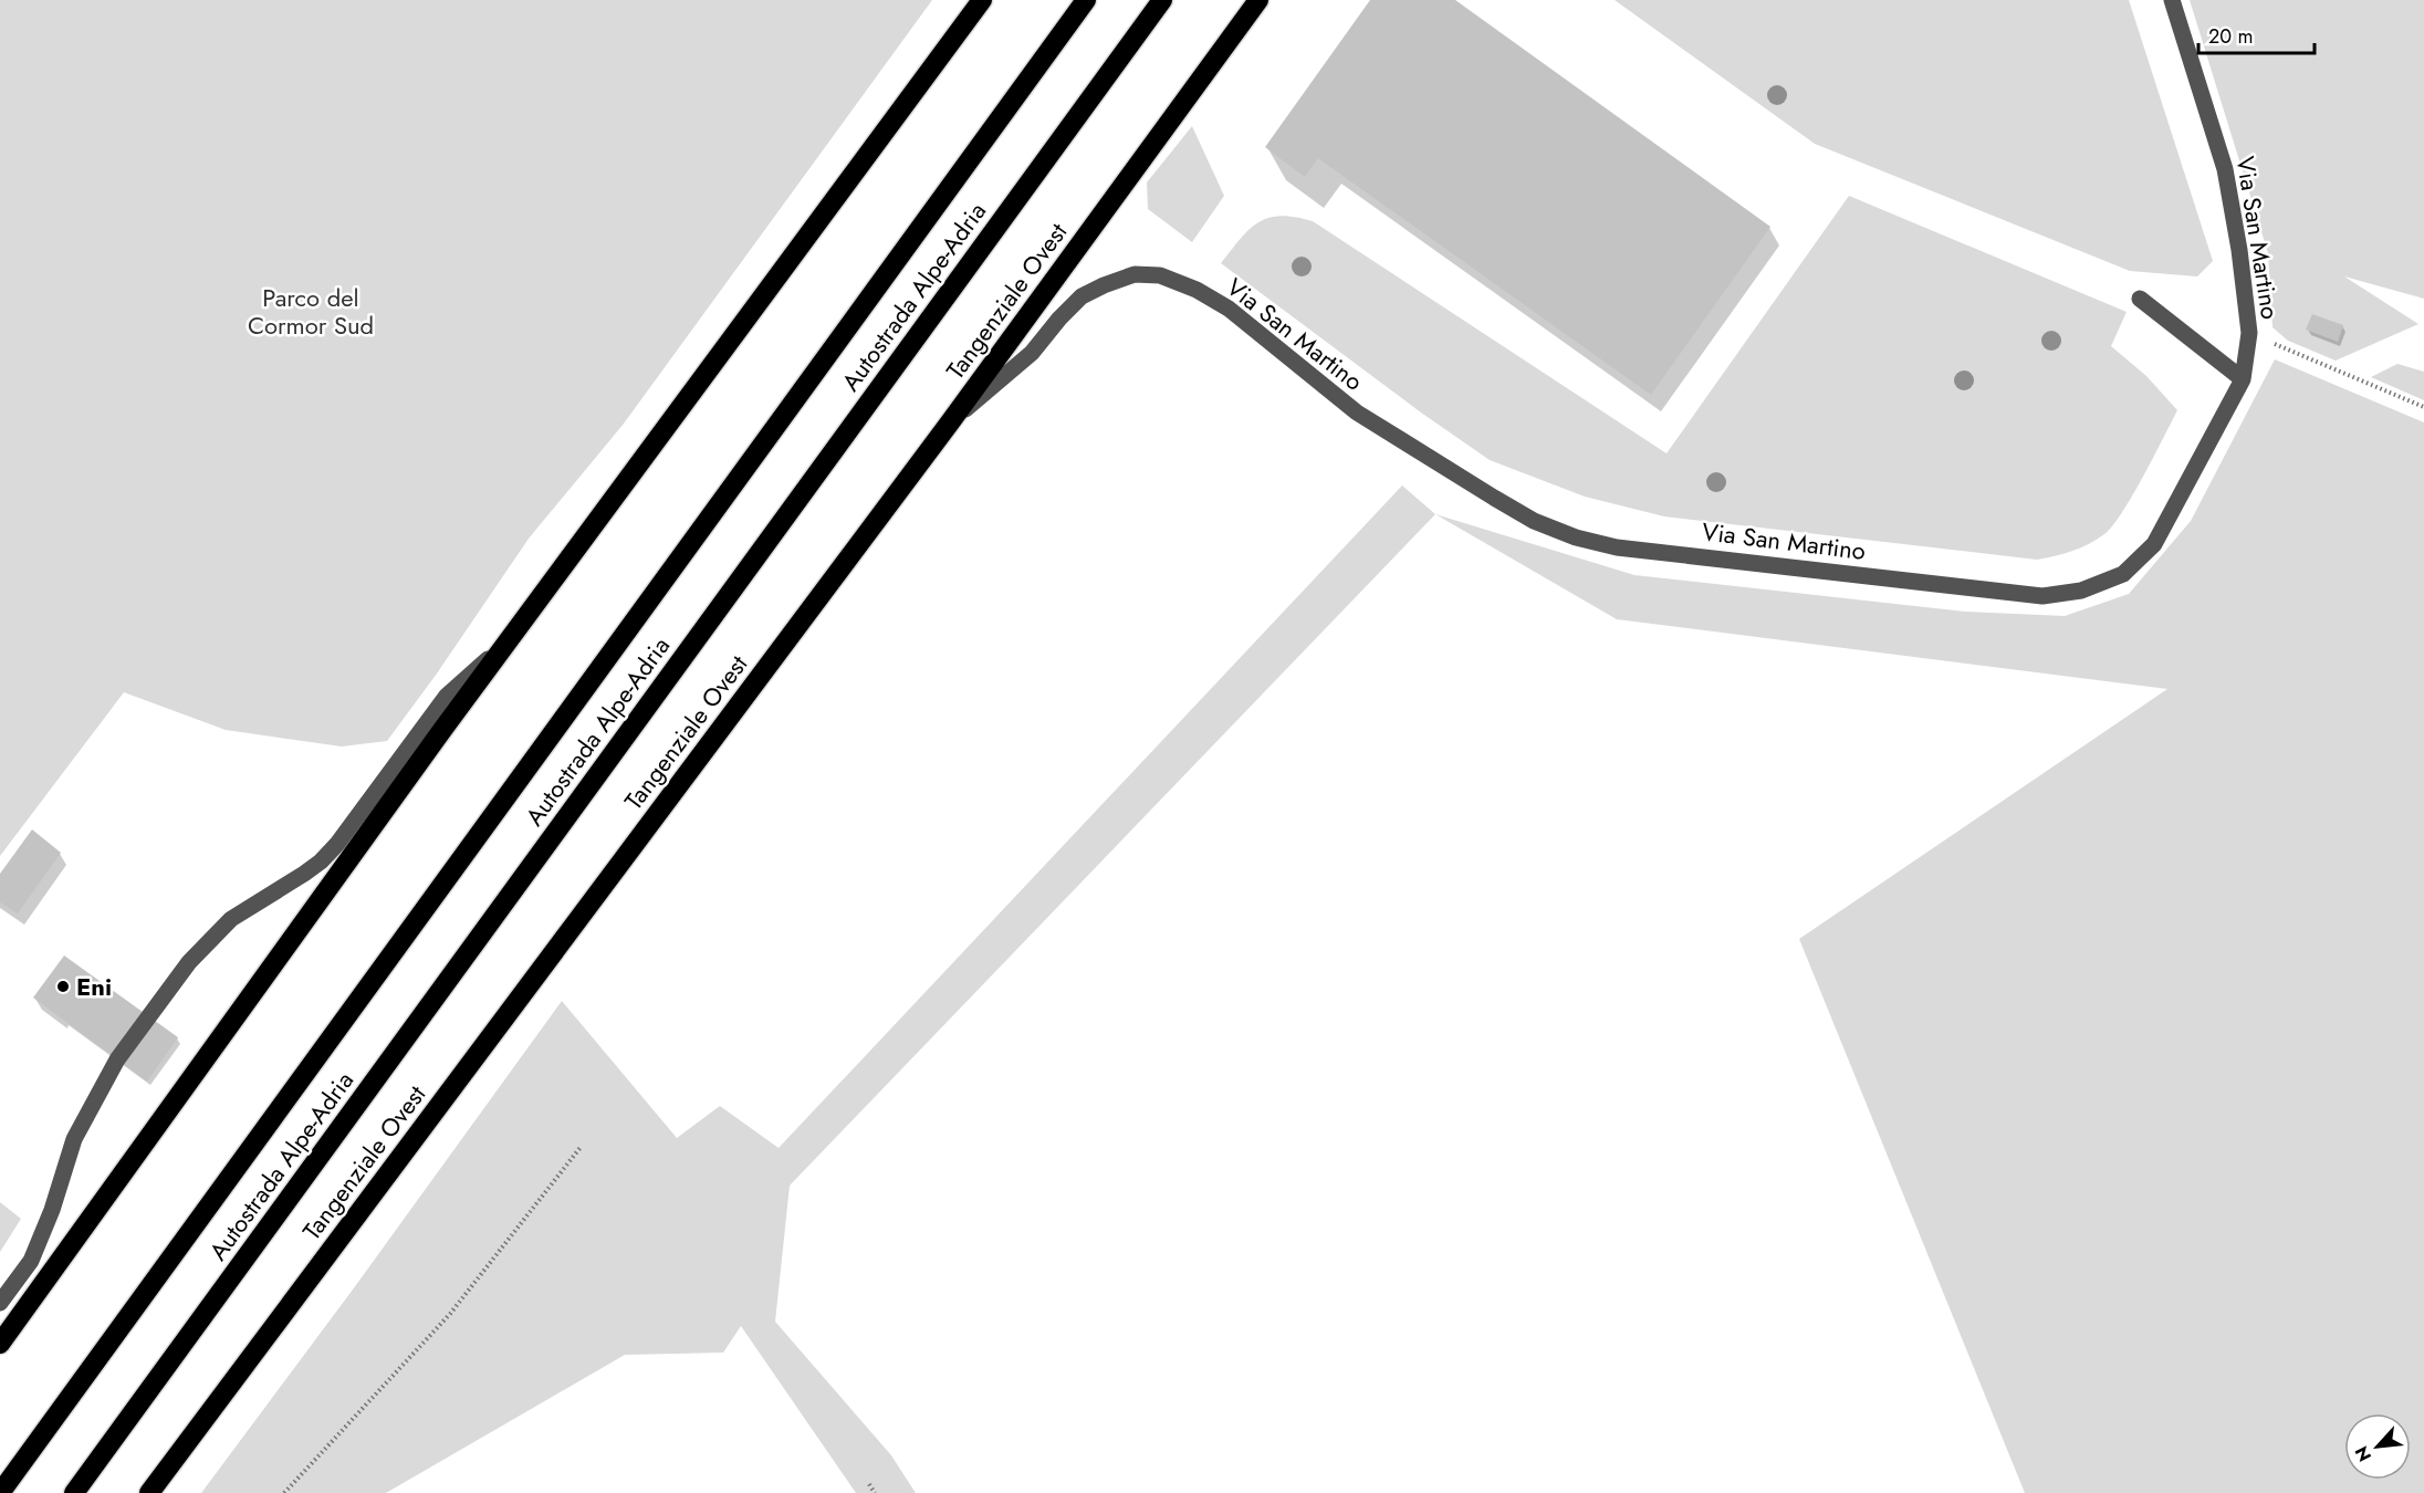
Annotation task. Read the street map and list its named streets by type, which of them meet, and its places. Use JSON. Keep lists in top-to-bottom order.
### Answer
{
  "streets": {
    "highway": ["Autostrada Alpe-Adria", "Tangenziale Ovest"],
    "street": ["Via San Martino"]
  },
  "crossings": [
    ["Via San Martino", "Tangenziale Ovest"]
  ],
  "parks": ["Parco del Cormor Sud"],
  "places": ["Eni"],
  "scale_bar": "20 m",
  "north": "bottom left"
}
